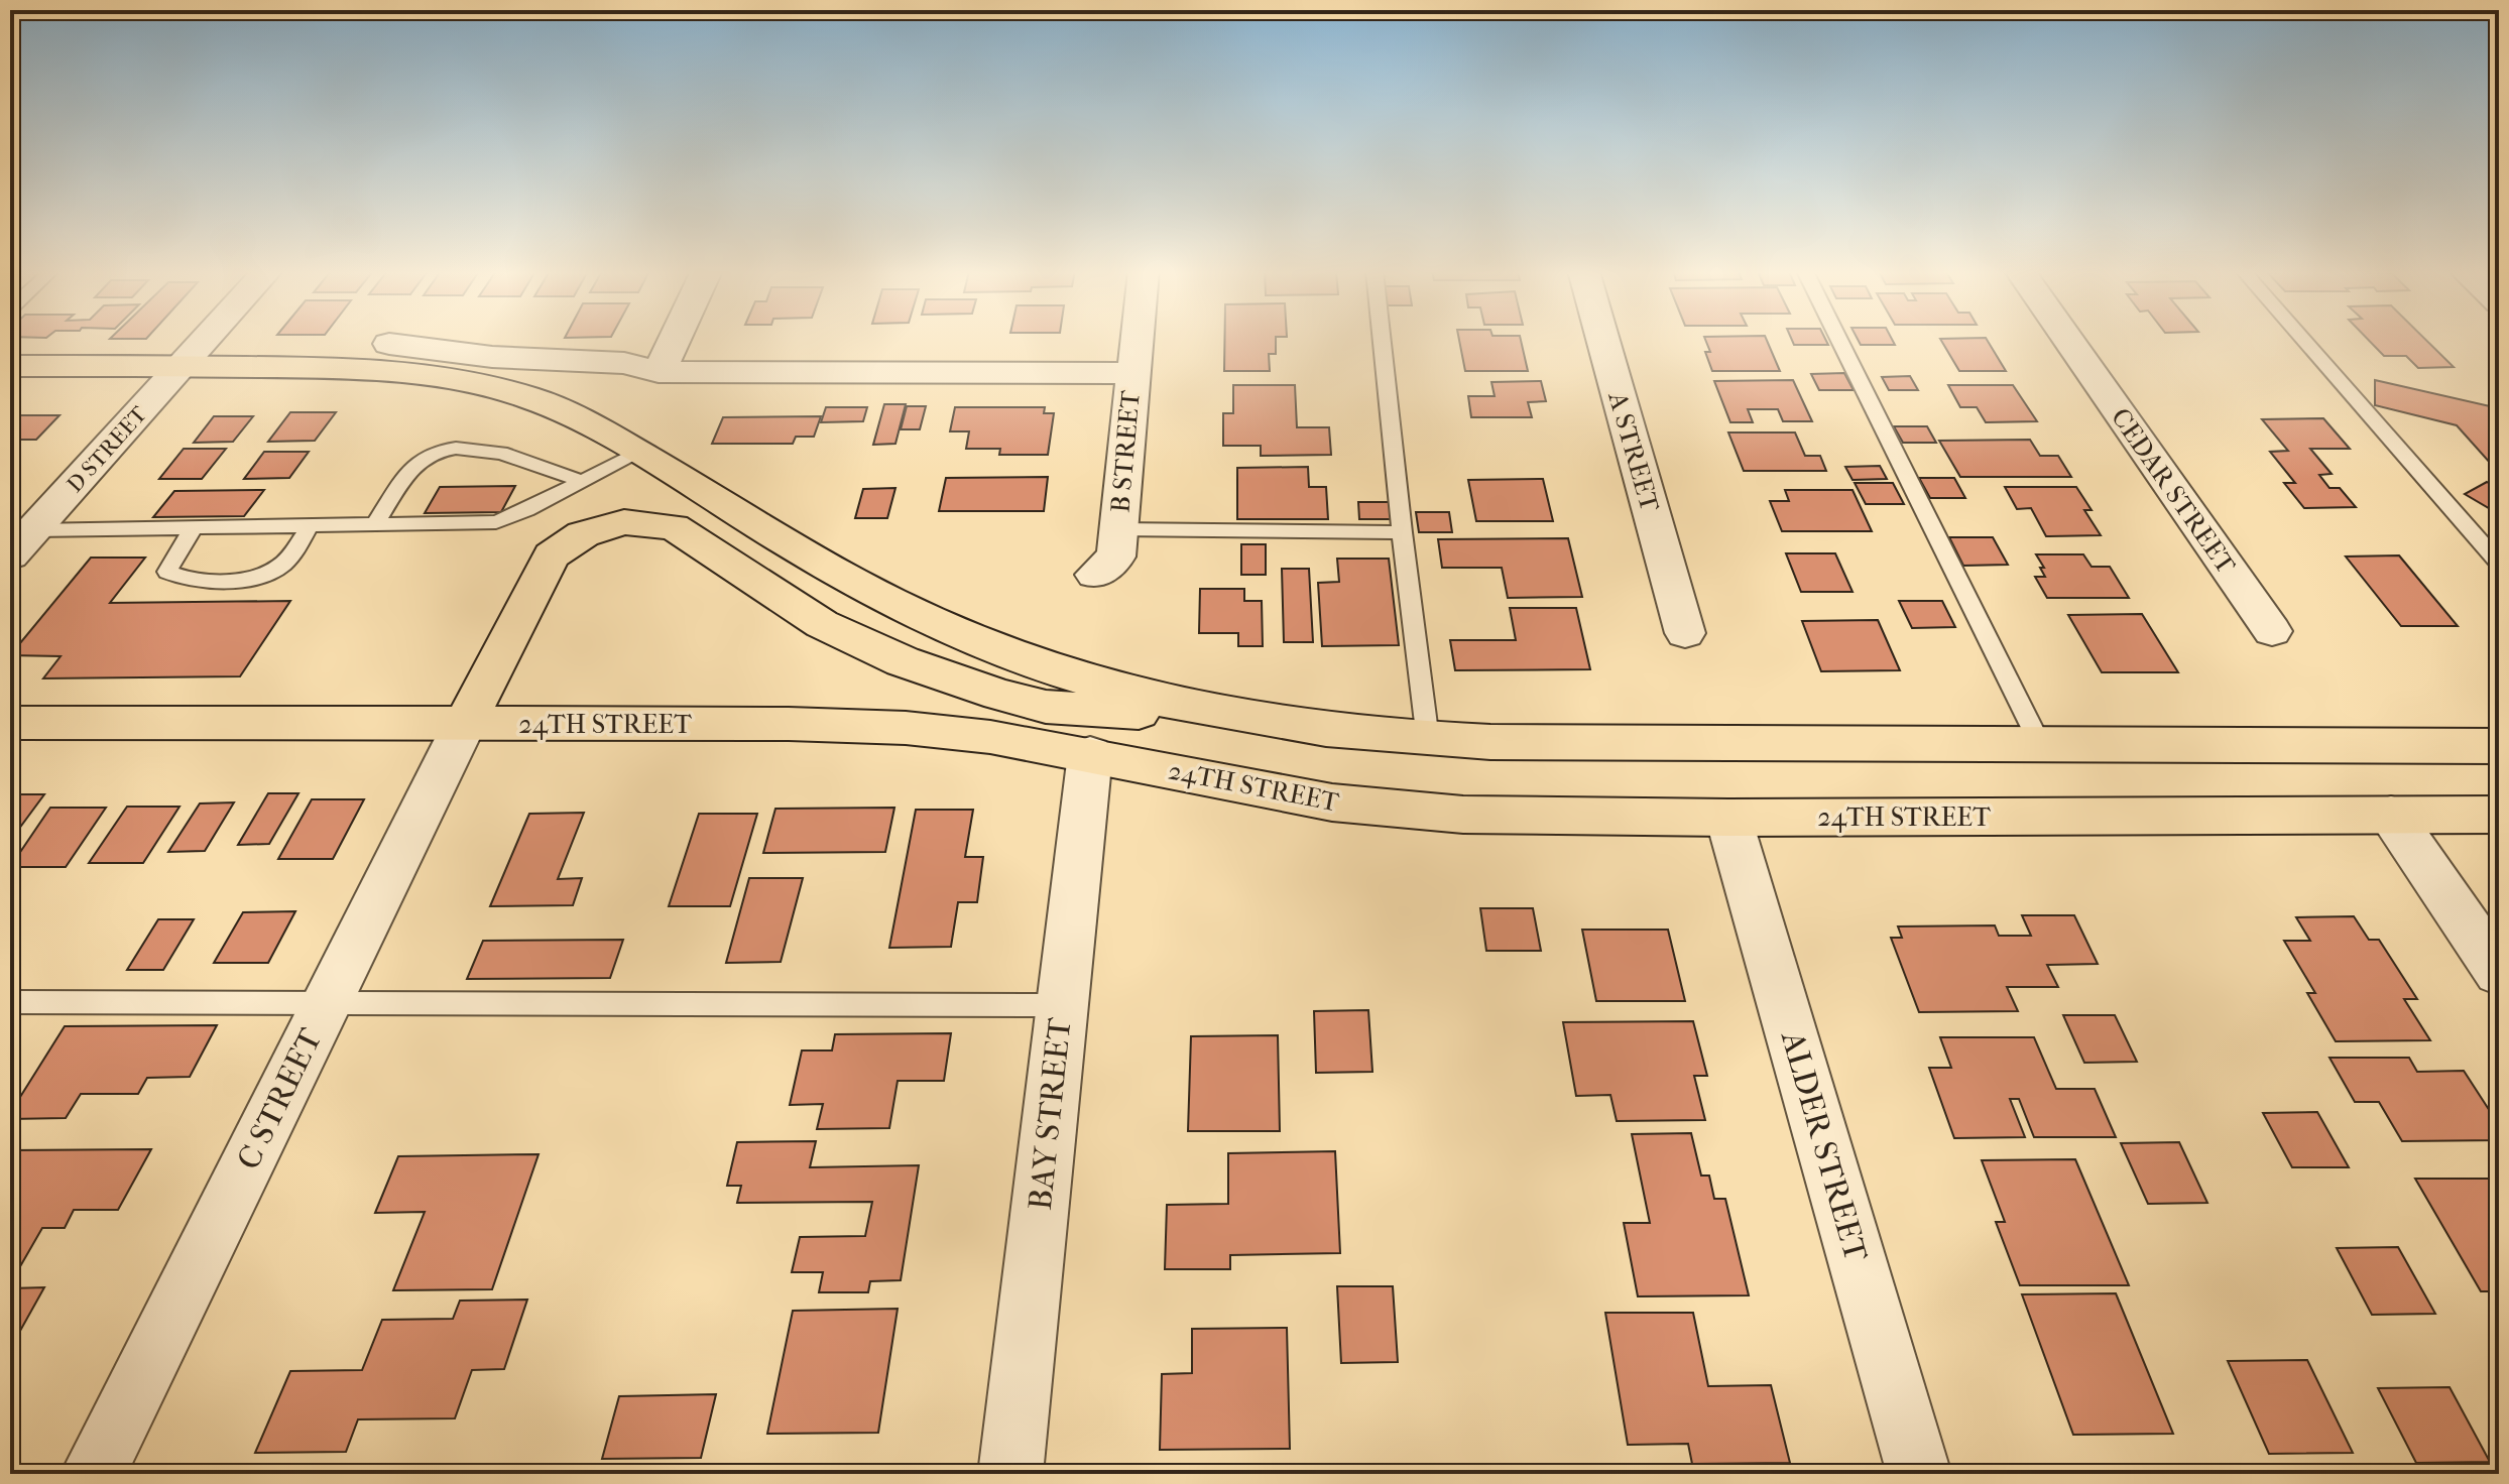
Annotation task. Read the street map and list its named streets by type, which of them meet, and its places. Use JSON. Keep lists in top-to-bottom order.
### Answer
{
  "streets": {
    "main road": ["24TH STREET"],
    "street": [
      "D STREET",
      "B STREET",
      "A STREET",
      "CEDAR STREET",
      "C STREET",
      "BAY STREET",
      "ALDER STREET"
    ]
  },
  "crossings": [
    ["24TH STREET", "C STREET"],
    ["24TH STREET", "BAY STREET"],
    ["24TH STREET", "ALDER STREET"]
  ]
}
